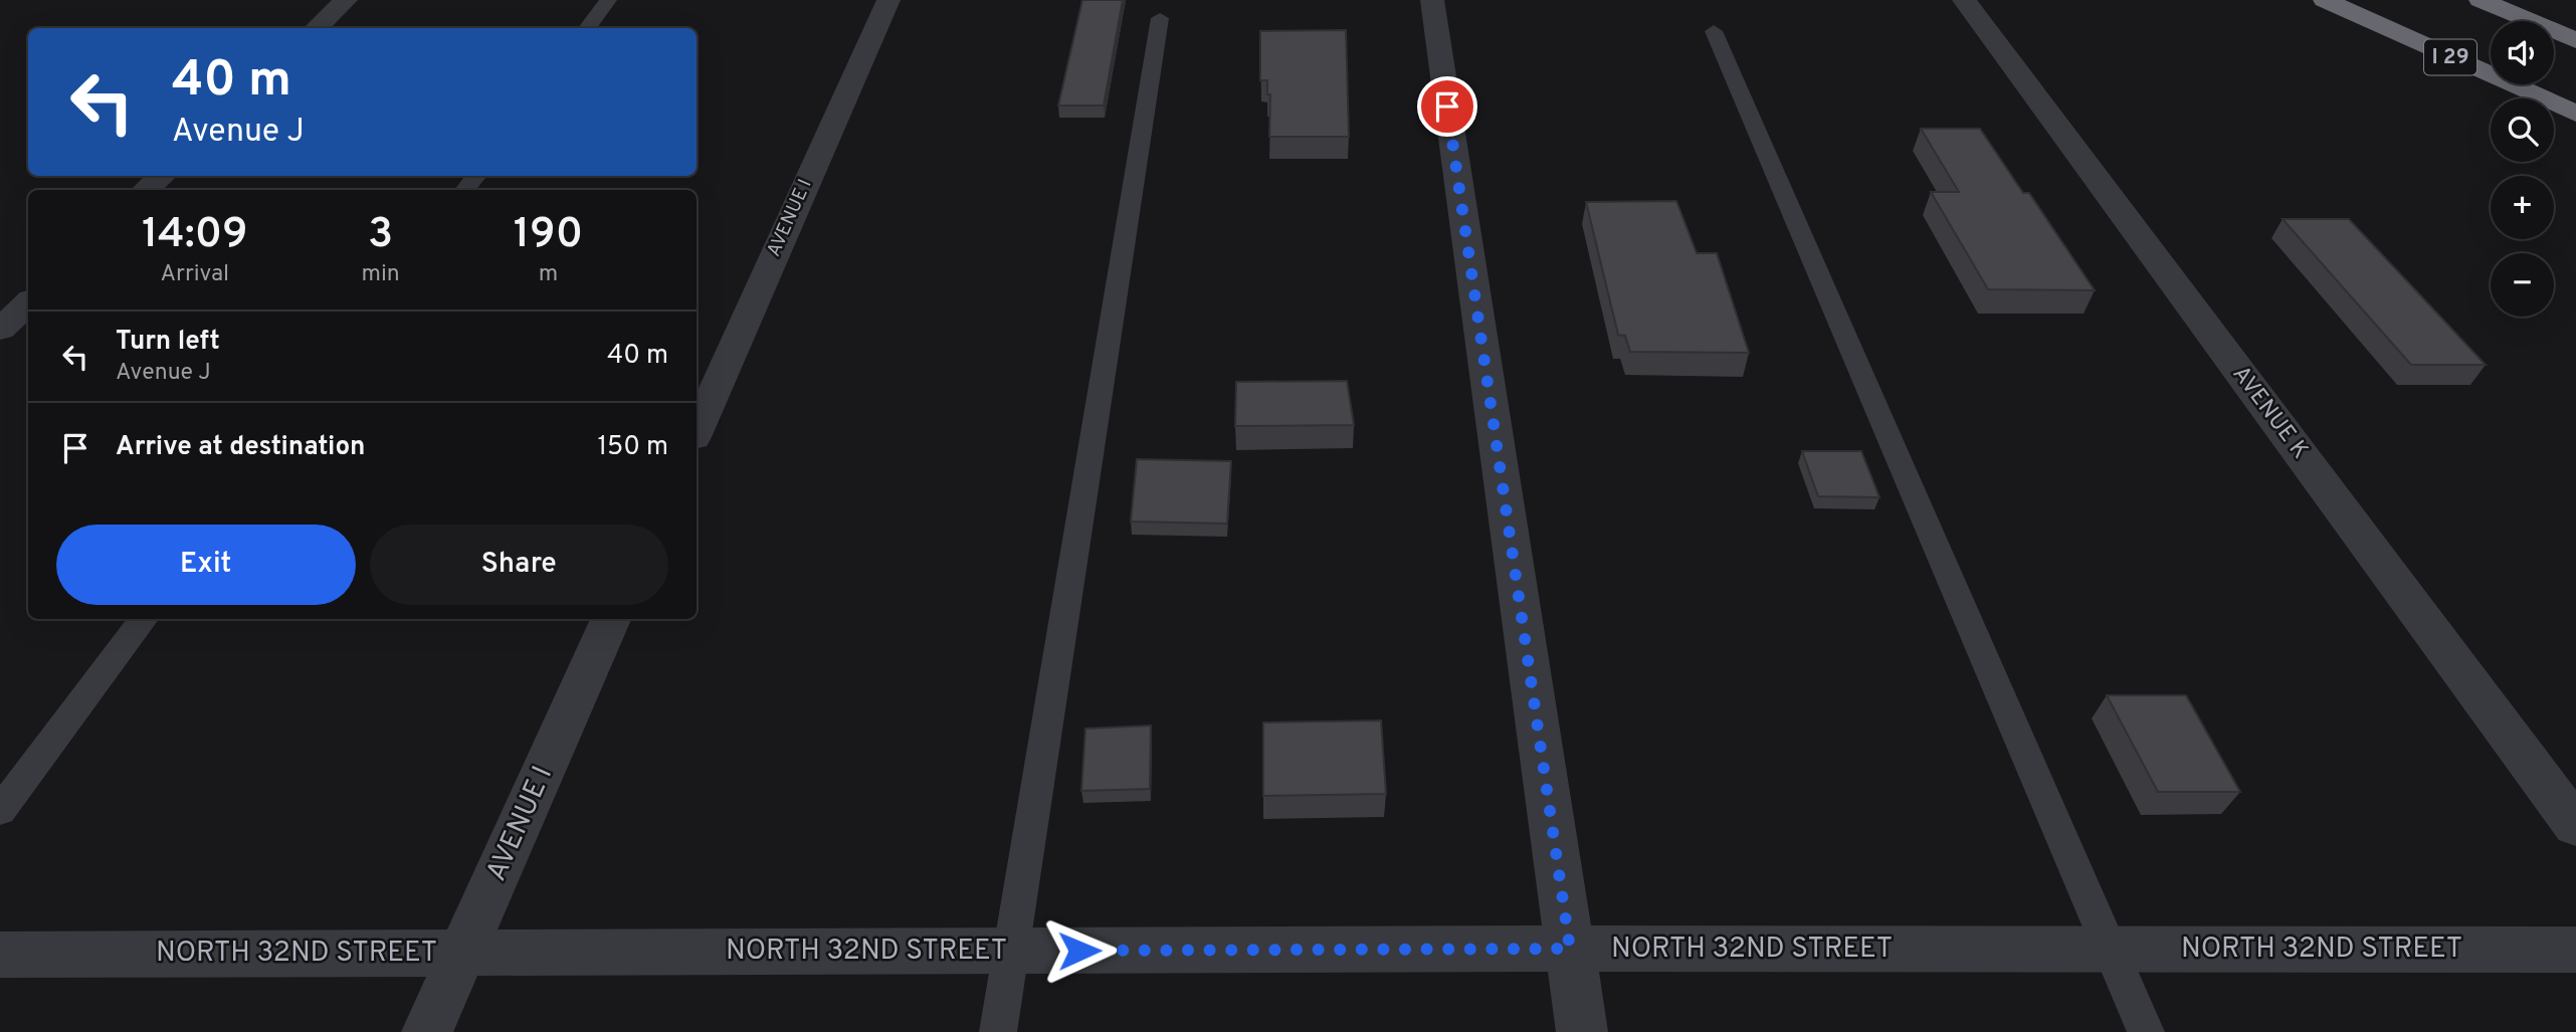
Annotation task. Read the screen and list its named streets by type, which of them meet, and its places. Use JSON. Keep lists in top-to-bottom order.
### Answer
{
  "streets": {
    "highway": ["I 29"],
    "street": ["AVENUE I", "AVENUE K", "NORTH 32ND STREET"]
  },
  "crossings": [
    ["AVENUE I", "NORTH 32ND STREET"]
  ],
  "page": {
    "map_buttons": ["+", "−"],
    "turn": ["40 m", "Avenue J"],
    "eta": [
      "14:09",
      "Arrival",
      "3",
      "min",
      "190",
      "m"
    ],
    "list": [
      {
        "name": "Turn left",
        "note": "Avenue J",
        "value": "40 m"
      },
      {
        "name": "Arrive at destination",
        "value": "150 m"
      }
    ],
    "buttons": ["Exit", "Share"]
  }
}
